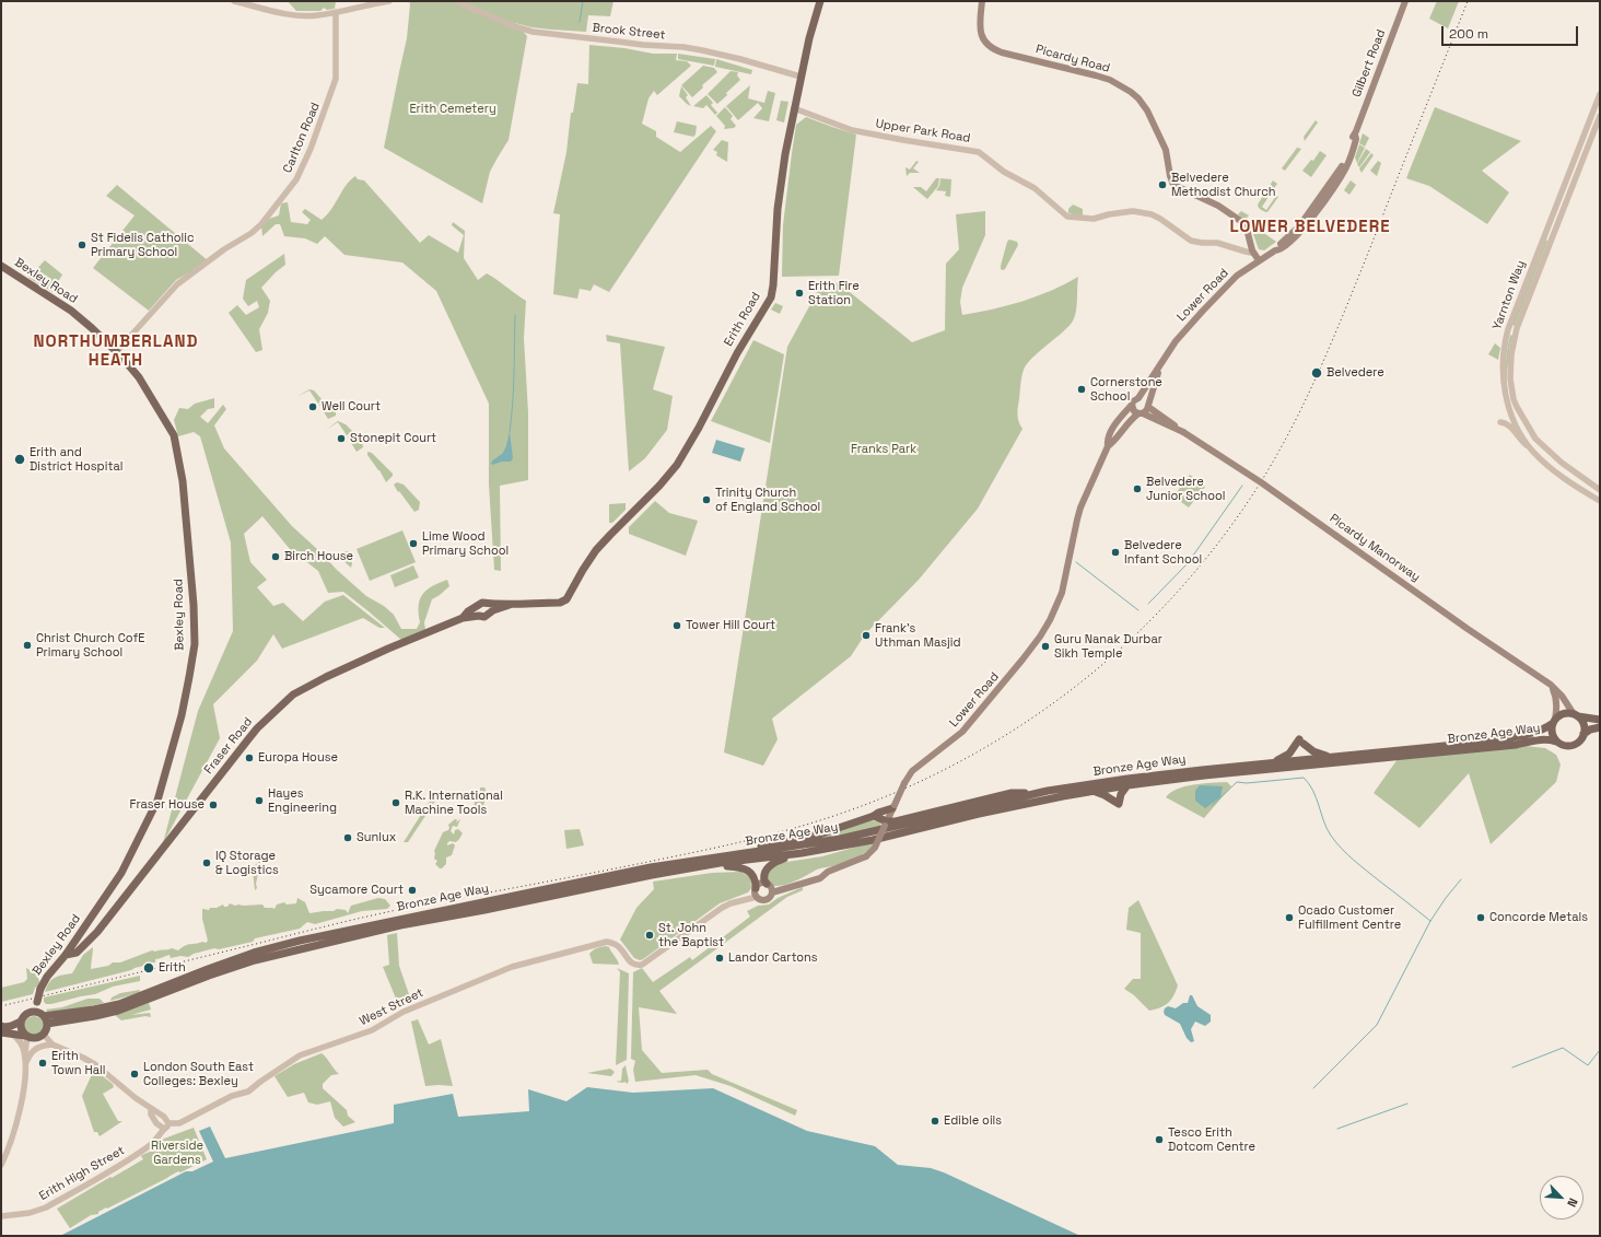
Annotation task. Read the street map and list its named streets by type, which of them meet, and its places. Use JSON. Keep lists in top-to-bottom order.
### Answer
{
  "streets": {
    "main road": [
      "Picardy Road",
      "Gilbert Road",
      "Bexley Road",
      "Lower Road",
      "Erith Road",
      "Picardy Manorway",
      "Bronze Age Way",
      "Fraser Road"
    ],
    "street": [
      "Brook Street",
      "Upper Park Road",
      "Carlton Road",
      "Yarnton Way",
      "West Street",
      "Erith High Street"
    ]
  },
  "crossings": [
    ["Brook Street", "Erith Road"],
    ["Picardy Road", "Upper Park Road"],
    ["Picardy Road", "Lower Road"],
    ["Gilbert Road", "Lower Road"],
    ["Upper Park Road", "Erith Road"],
    ["Carlton Road", "Bexley Road"],
    ["Bexley Road", "Bronze Age Way"],
    ["Bexley Road", "Fraser Road"],
    ["Lower Road", "Picardy Manorway"],
    ["Lower Road", "West Street"],
    ["Erith Road", "Fraser Road"],
    ["Picardy Manorway", "Bronze Age Way"],
    ["West Street", "Erith High Street"]
  ],
  "districts": ["LOWER BELVEDERE", "NORTHUMBERLAND HEATH"],
  "parks": ["Erith Cemetery", "Franks Park", "Riverside Gardens"],
  "places": [
    "Belvedere Methodist Church",
    "St Fidelis Catholic Primary School",
    "Erith Fire Station",
    "Belvedere",
    "Cornerstone School",
    "Well Court",
    "Stonepit Court",
    "Erith and District Hospital",
    "Belvedere Junior School",
    "Trinity Church of England School",
    "Lime Wood Primary School",
    "Belvedere Infant School",
    "Birch House",
    "Tower Hill Court",
    "Frank's Uthman Masjid",
    "Christ Church CofE Primary School",
    "Guru Nanak Durbar Sikh Temple",
    "Europa House",
    "Hayes Engineering",
    "R.K. International Machine Tools",
    "Fraser House",
    "Sunlux",
    "IQ Storage & Logistics",
    "Sycamore Court",
    "Ocado Customer Fulfillment Centre",
    "Concorde Metals",
    "St. John the Baptist",
    "Landor Cartons",
    "Erith",
    "Erith Town Hall",
    "London South East Colleges: Bexley",
    "Edible oils",
    "Tesco Erith Dotcom Centre"
  ],
  "scale_bar": "200 m",
  "north": "bottom right"
}
